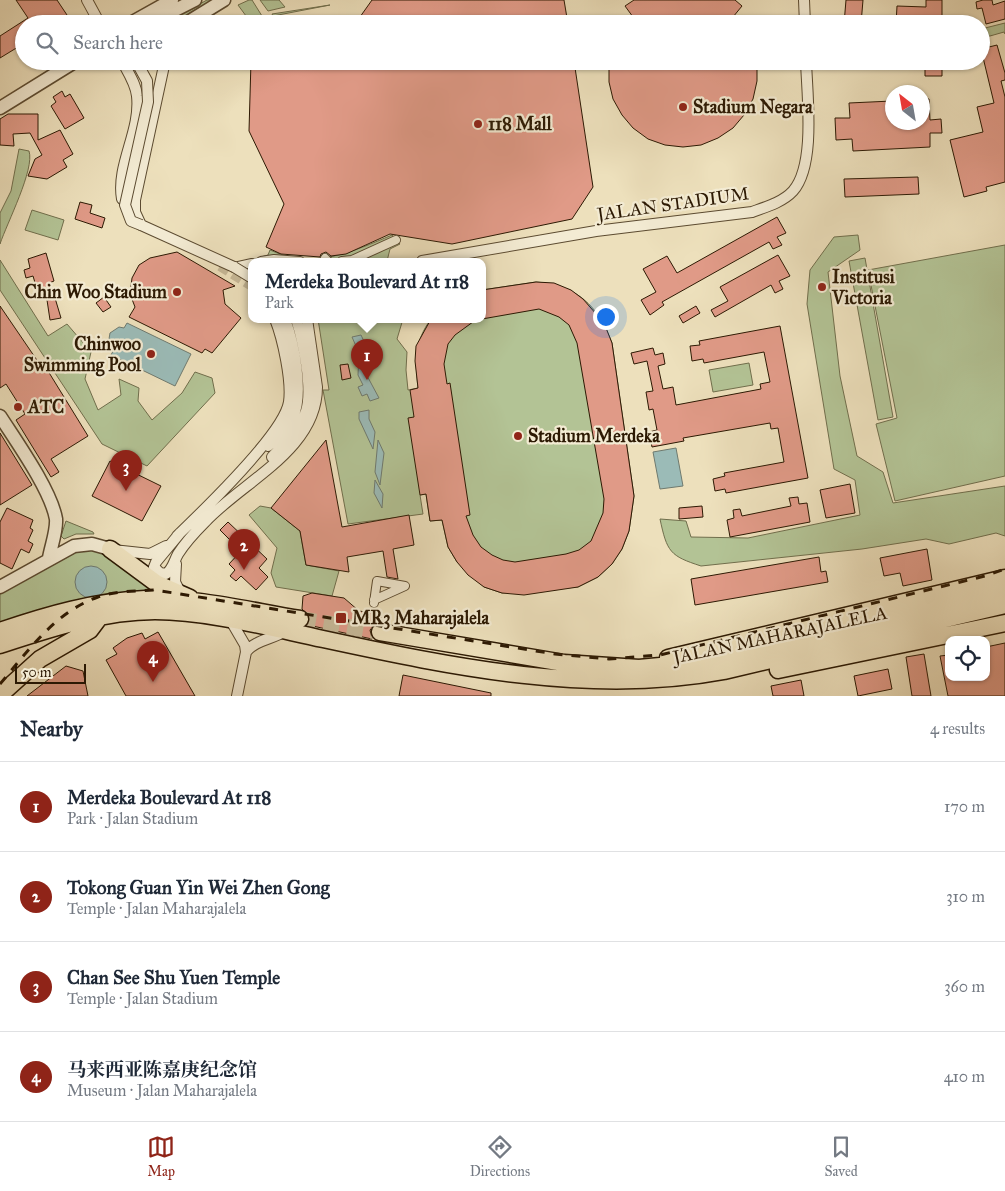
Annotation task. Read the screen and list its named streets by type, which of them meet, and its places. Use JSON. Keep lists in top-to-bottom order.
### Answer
{
  "streets": {
    "highway": ["JALAN MAHARAJALELA"],
    "street": ["JALAN STADIUM"]
  },
  "places": {
    "other": [
      "Stadium Negara",
      "118 Mall",
      "Institusi Victoria",
      "Chin Woo Stadium",
      "Chinwoo Swimming Pool",
      "ATC",
      "Stadium Merdeka"
    ],
    "transit": ["MR3 Maharajalela"]
  },
  "scale_bar": "50 m",
  "north": "top left",
  "page": {
    "search": "Search here",
    "popup": ["Merdeka Boulevard At 118", "Park"],
    "pins": [
      "1",
      "3",
      "2",
      "4"
    ],
    "scale": "50 m",
    "heading": ["Nearby", "4 results"],
    "list": [
      {
        "mark": "1",
        "name": "Merdeka Boulevard At 118",
        "note": "Park · Jalan Stadium",
        "value": "170 m"
      },
      {
        "mark": "2",
        "name": "Tokong Guan Yin Wei Zhen Gong",
        "note": "Temple · Jalan Maharajalela",
        "value": "310 m"
      },
      {
        "mark": "3",
        "name": "Chan See Shu Yuen Temple",
        "note": "Temple · Jalan Stadium",
        "value": "360 m"
      },
      {
        "mark": "4",
        "name": "马来西亚陈嘉庚纪念馆",
        "note": "Museum · Jalan Maharajalela",
        "value": "410 m"
      }
    ],
    "nav": ["Map", "Directions", "Saved"]
  }
}
